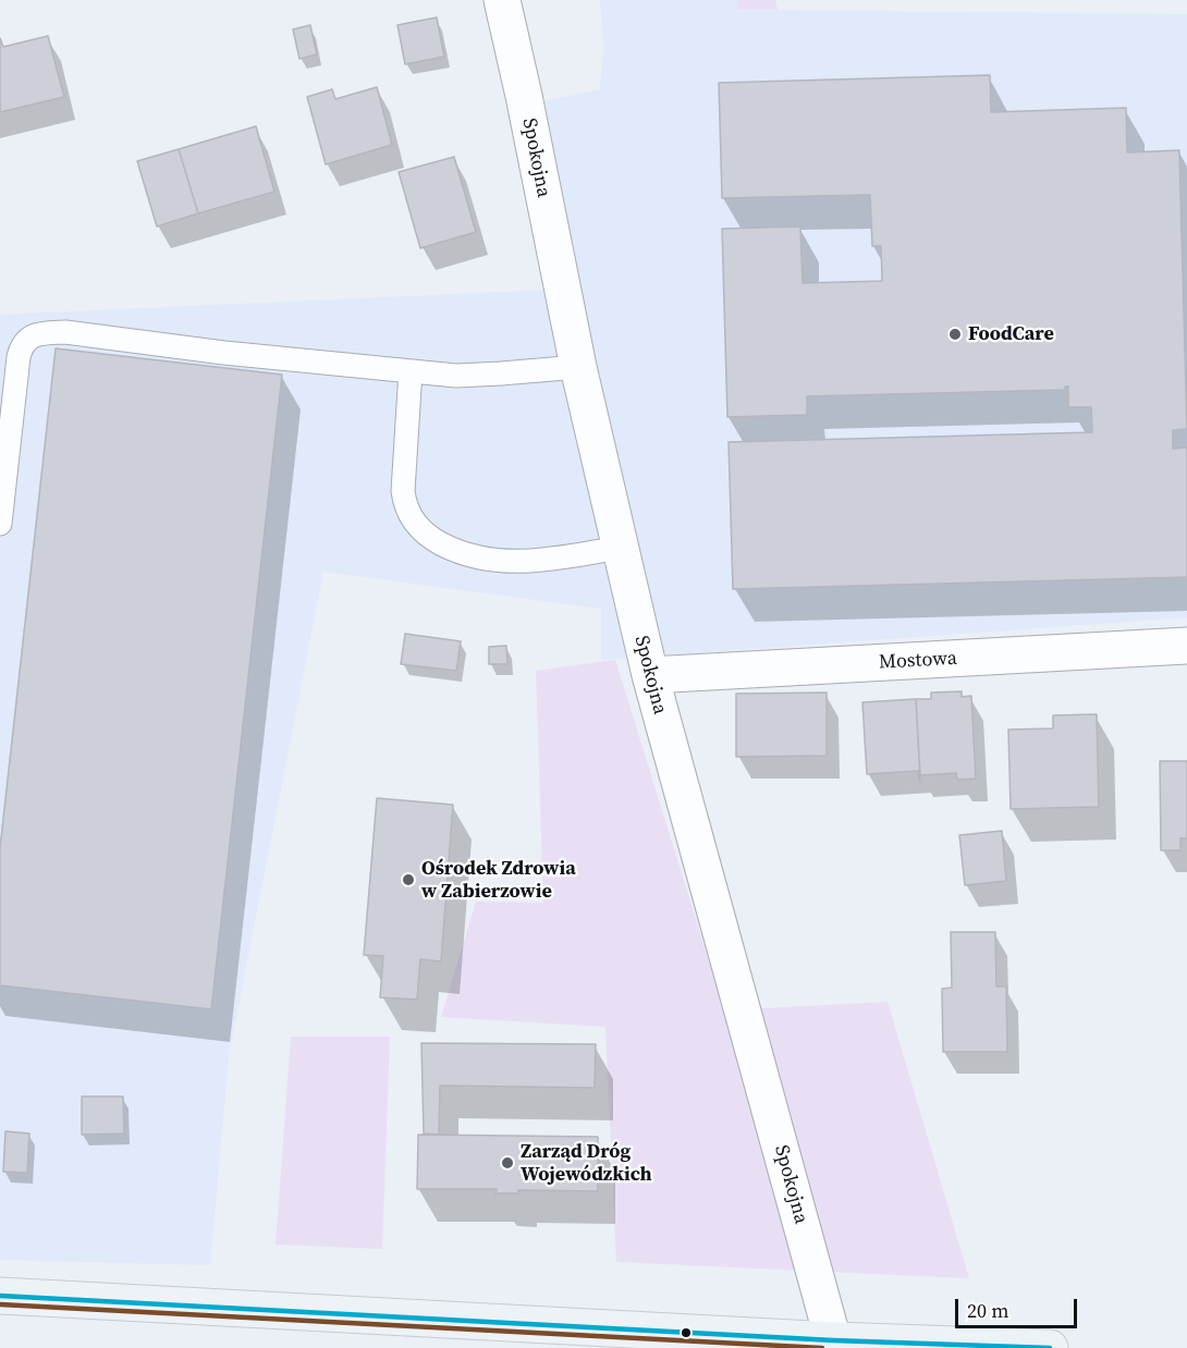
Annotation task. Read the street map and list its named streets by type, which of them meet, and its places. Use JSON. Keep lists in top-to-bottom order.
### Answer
{
  "streets": {
    "street": ["Spokojna", "Mostowa"]
  },
  "crossings": [
    ["Spokojna", "Mostowa"]
  ],
  "places": ["FoodCare", "Ośrodek Zdrowia w Zabierzowie", "Zarząd Dróg Wojewódzkich"],
  "scale_bar": "20 m"
}
